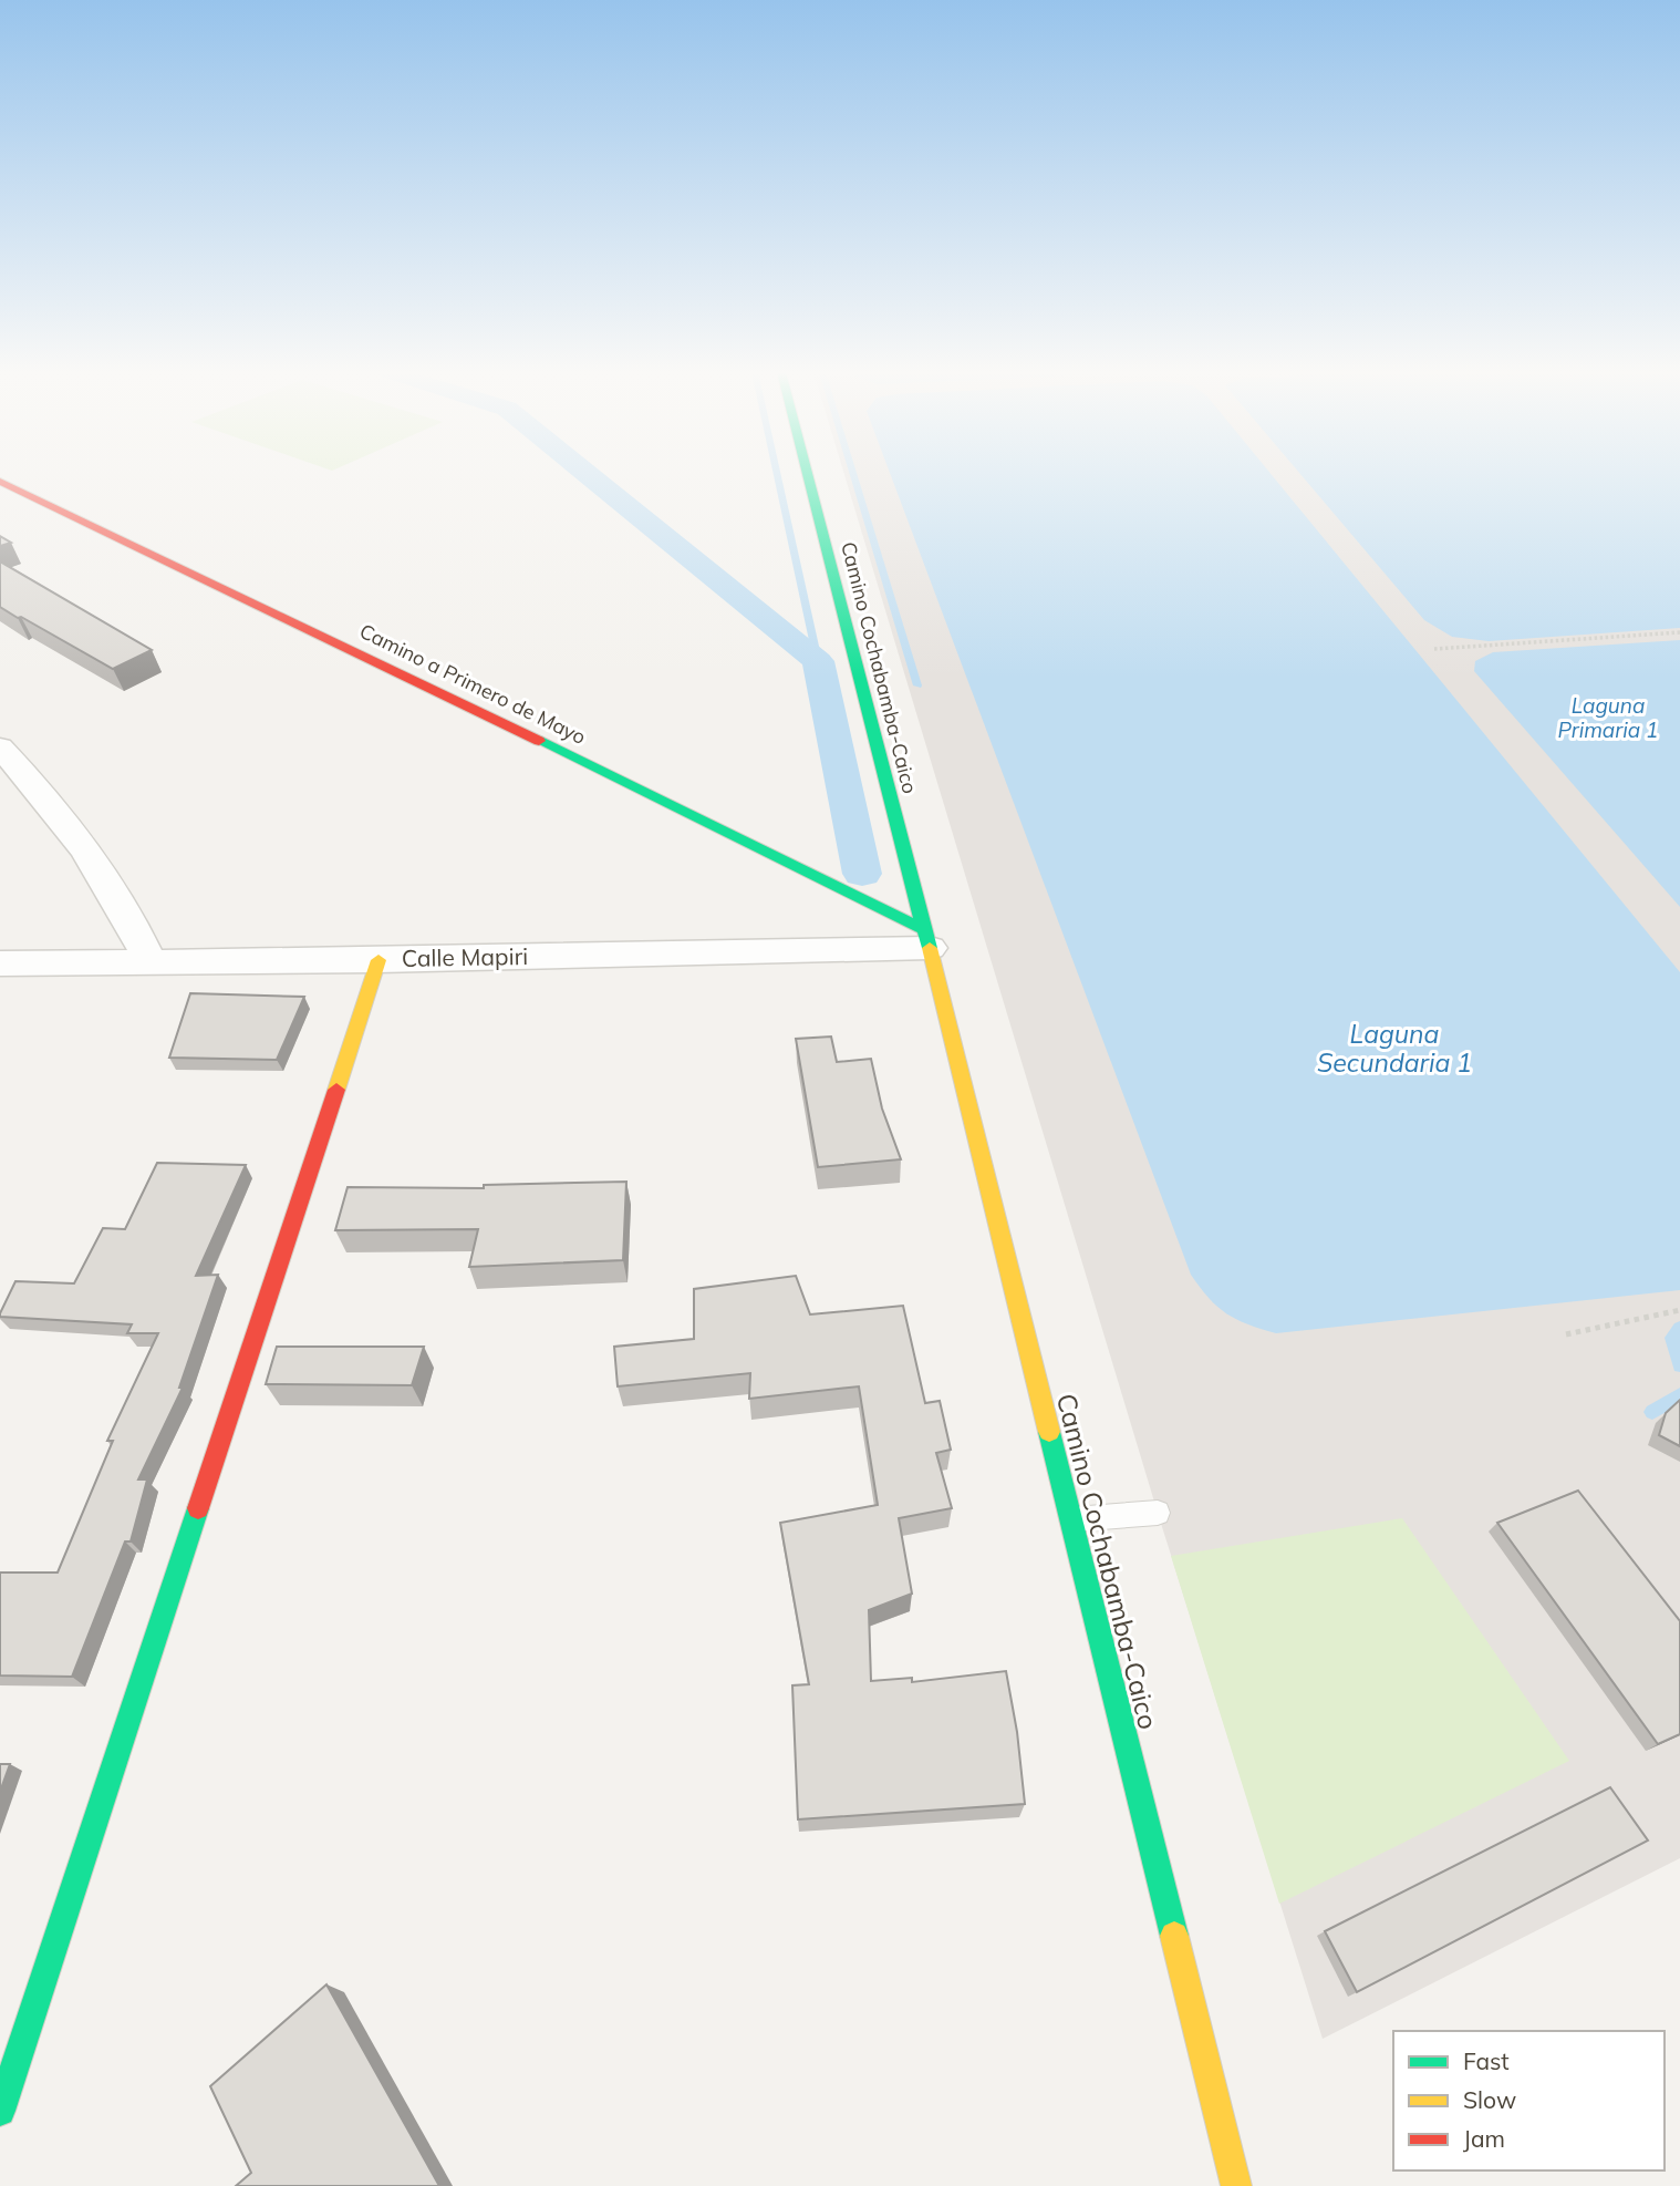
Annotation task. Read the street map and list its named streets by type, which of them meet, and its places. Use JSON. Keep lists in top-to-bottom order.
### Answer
{
  "streets": {
    "main road": ["Camino Cochabamba-Caico", "Camino a Primero de Mayo"],
    "street": ["Calle Mapiri"]
  },
  "crossings": [
    ["Camino Cochabamba-Caico", "Camino a Primero de Mayo"],
    ["Camino Cochabamba-Caico", "Calle Mapiri"],
    ["Camino a Primero de Mayo", "Calle Mapiri"]
  ],
  "water": ["Laguna Primaria 1", "Laguna Secundaria 1"],
  "legend": ["Fast", "Slow", "Jam"]
}
